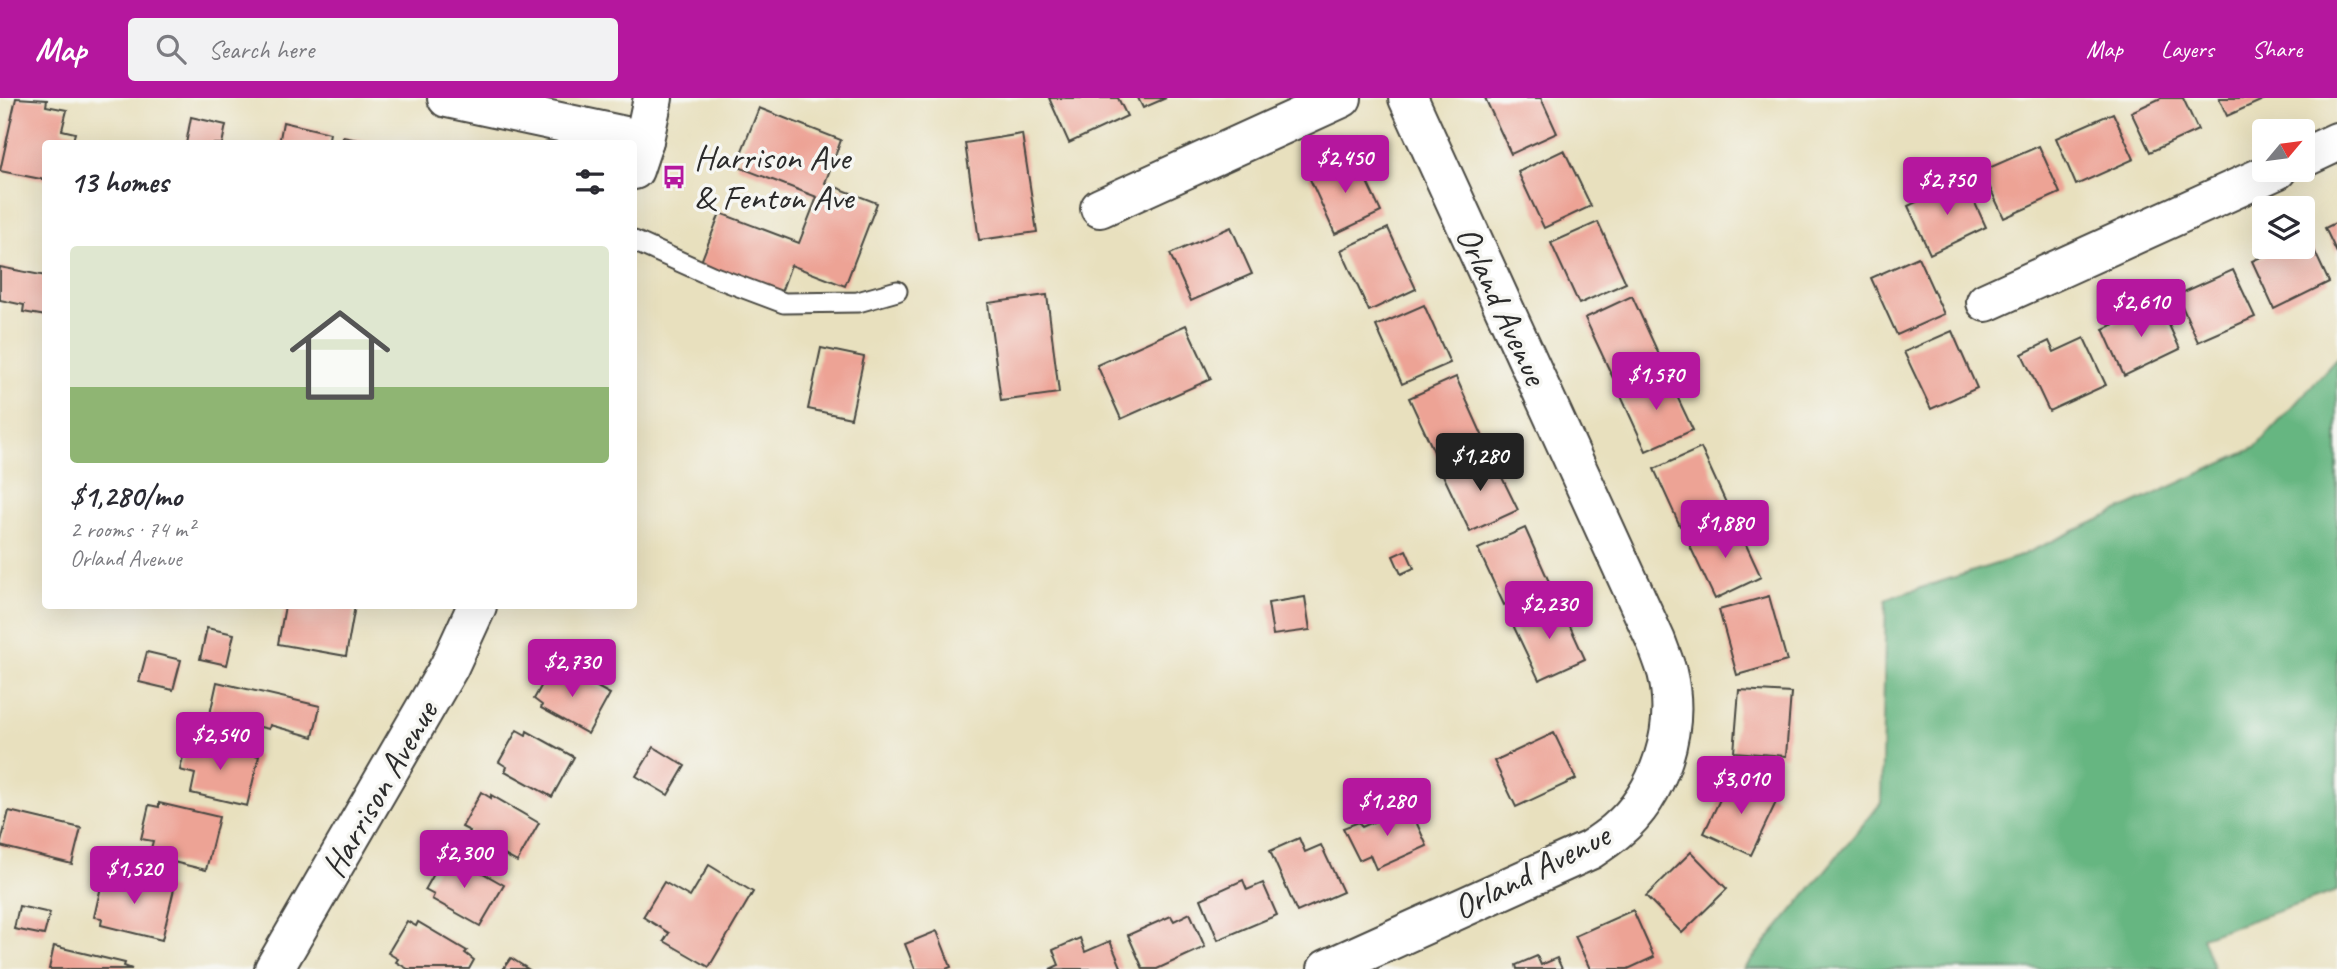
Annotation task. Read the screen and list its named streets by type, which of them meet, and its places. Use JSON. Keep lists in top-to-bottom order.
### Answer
{
  "streets": {
    "street": ["Orland Avenue", "Harrison Avenue"]
  },
  "places": {
    "bus stop": ["Harrison Ave & Fenton Ave"]
  },
  "north": "top right",
  "page": {
    "header": "Map",
    "search": "Search here",
    "nav": ["Map", "Layers", "Share"],
    "price": [
      "$2,450",
      "$2,750",
      "$2,610",
      "$1,570",
      "$1,280",
      "$1,880",
      "$2,230",
      "$2,730",
      "$2,540",
      "$3,010",
      "$1,280",
      "$2,300",
      "$1,520"
    ],
    "heading": "13 homes",
    "list": [
      {
        "name": "$1,280/mo",
        "note": "2 rooms · 74 m² · Orland Avenue"
      }
    ]
  }
}
